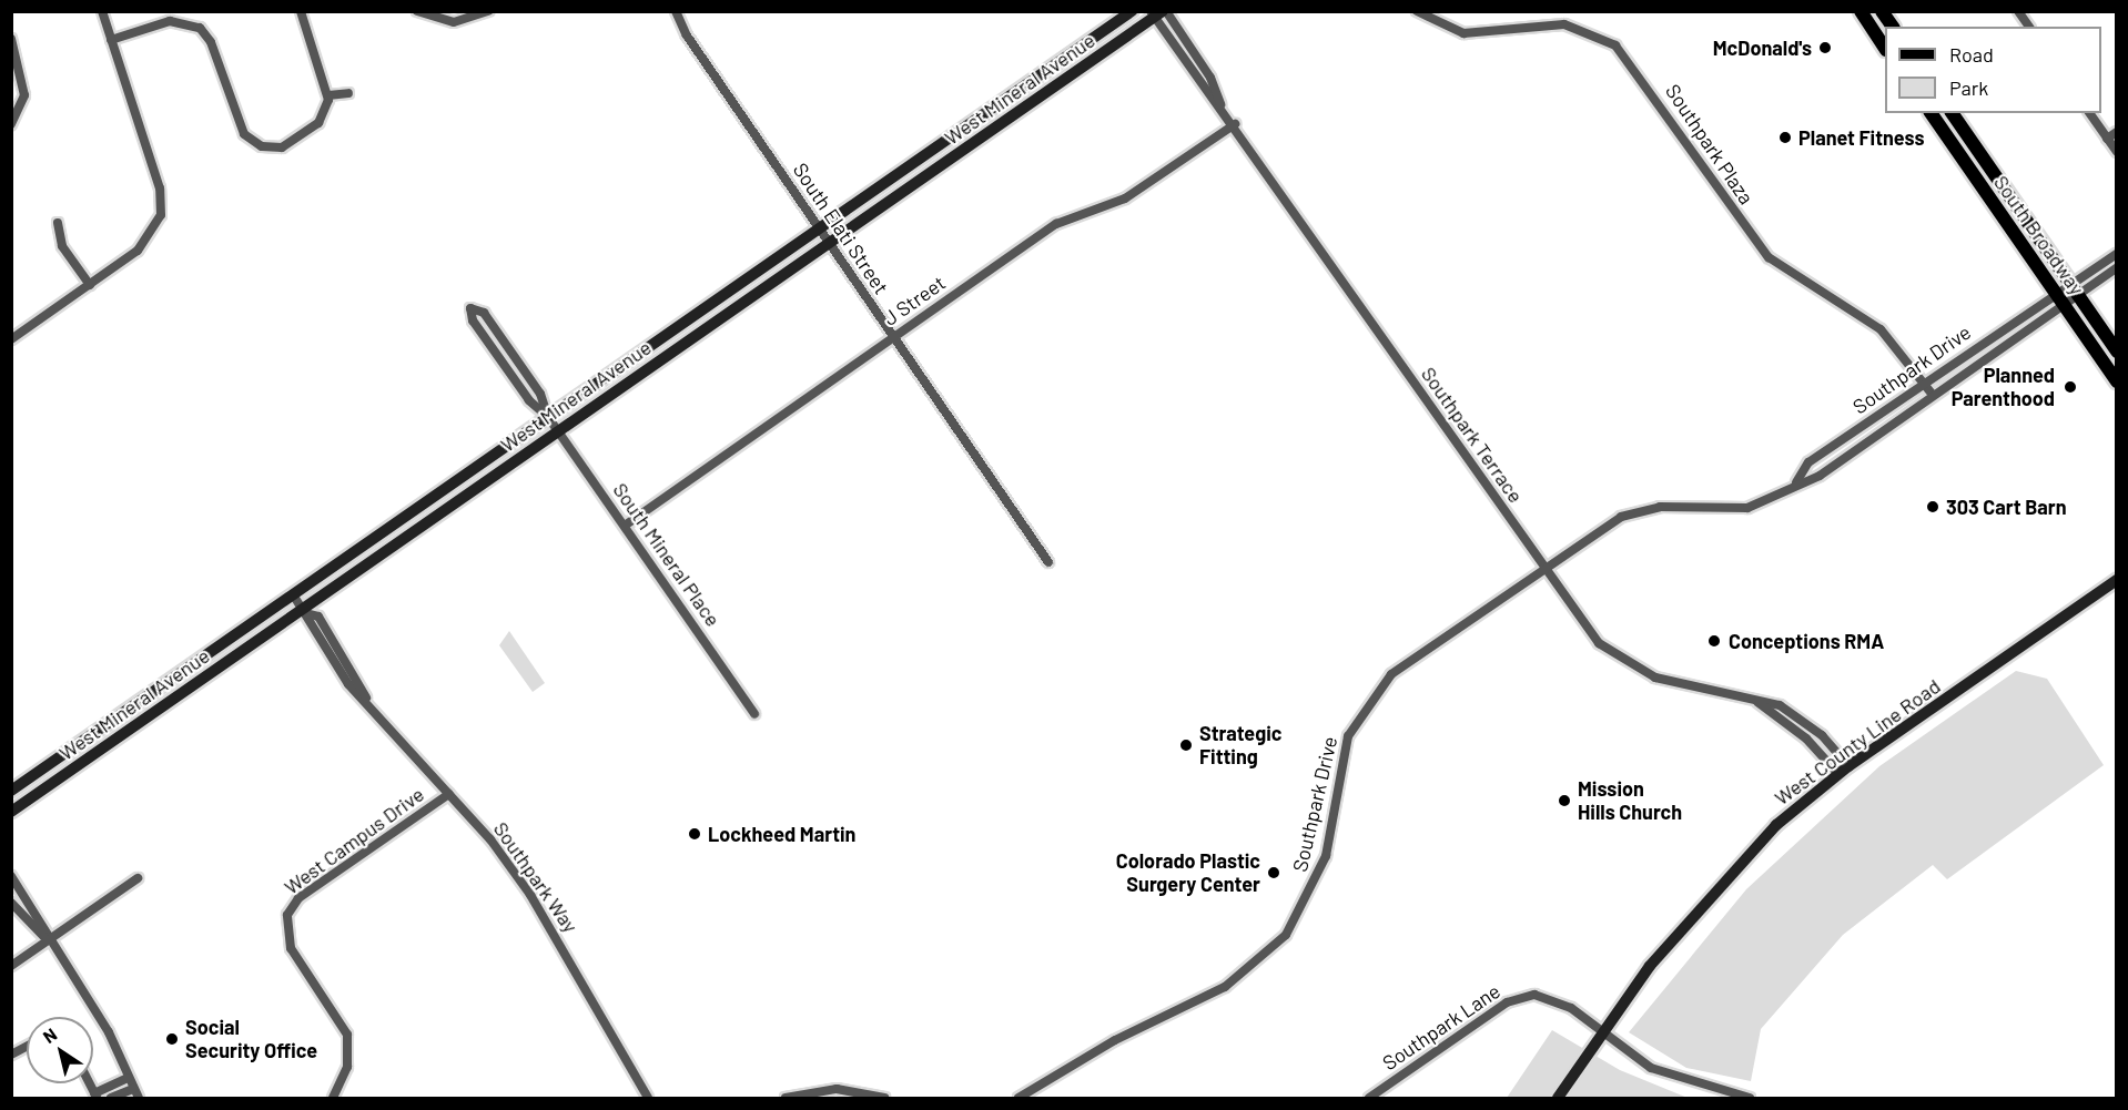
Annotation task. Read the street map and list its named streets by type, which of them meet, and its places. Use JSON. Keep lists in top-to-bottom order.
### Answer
{
  "streets": {
    "main road": ["West Mineral Avenue", "South Broadway", "West County Line Road"],
    "street": [
      "Southpark Plaza",
      "South Elati Street",
      "J Street",
      "Southpark Drive",
      "Southpark Terrace",
      "South Mineral Place",
      "West Campus Drive",
      "Southpark Way",
      "Southpark Lane"
    ]
  },
  "crossings": [
    ["West Mineral Avenue", "South Elati Street"],
    ["West Mineral Avenue", "Southpark Terrace"],
    ["West Mineral Avenue", "South Mineral Place"],
    ["West Mineral Avenue", "Southpark Way"],
    ["Southpark Plaza", "Southpark Drive"],
    ["South Elati Street", "J Street"],
    ["South Broadway", "Southpark Drive"],
    ["J Street", "Southpark Terrace"],
    ["J Street", "South Mineral Place"],
    ["Southpark Drive", "Southpark Terrace"],
    ["Southpark Terrace", "West County Line Road"],
    ["West County Line Road", "Southpark Lane"],
    ["West Campus Drive", "Southpark Way"]
  ],
  "places": [
    "McDonald's",
    "Planet Fitness",
    "Planned Parenthood",
    "303 Cart Barn",
    "Conceptions RMA",
    "Strategic Fitting",
    "Mission Hills Church",
    "Lockheed Martin",
    "Colorado Plastic Surgery Center",
    "Social Security Office"
  ],
  "legend": ["Road", "Park"],
  "north": "top left"
}
